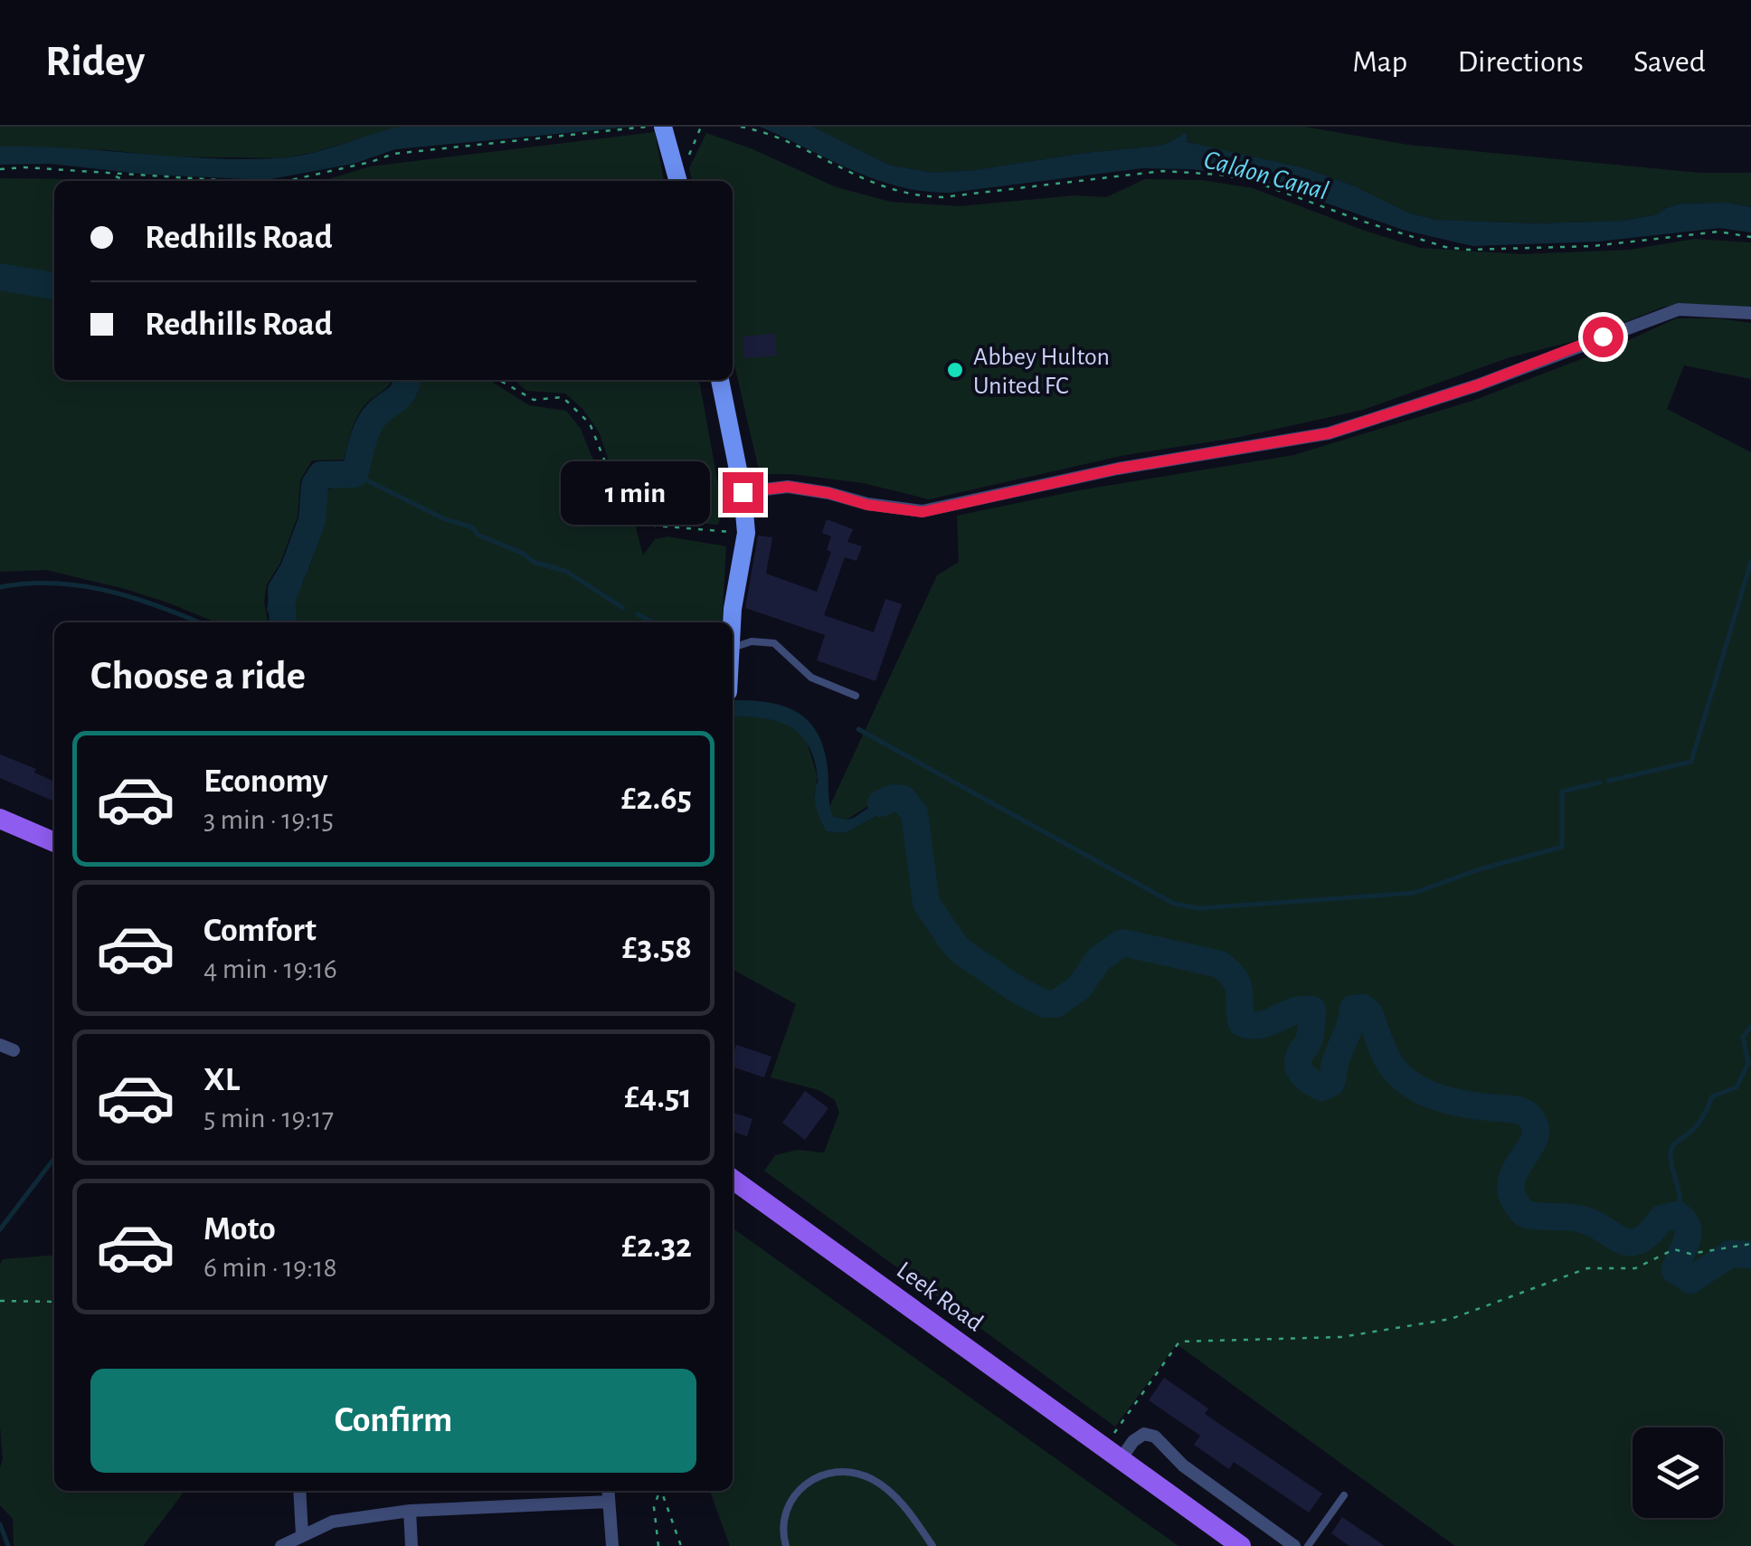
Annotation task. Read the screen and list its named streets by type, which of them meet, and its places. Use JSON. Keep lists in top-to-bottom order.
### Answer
{
  "streets": {
    "main road": ["Leek Road"]
  },
  "water": ["Caldon Canal"],
  "places": ["Abbey Hulton United FC"],
  "page": {
    "header": "Ridey",
    "nav": ["Map", "Directions", "Saved"],
    "banner": ["Redhills Road", "Redhills Road"],
    "bubble": "1 min",
    "heading": "Choose a ride",
    "list": [
      {
        "name": "Economy",
        "note": "3 min · 19:15",
        "value": "£2.65"
      },
      {
        "name": "Comfort",
        "note": "4 min · 19:16",
        "value": "£3.58"
      },
      {
        "name": "XL",
        "note": "5 min · 19:17",
        "value": "£4.51"
      },
      {
        "name": "Moto",
        "note": "6 min · 19:18",
        "value": "£2.32"
      }
    ],
    "buttons": "Confirm"
  }
}
